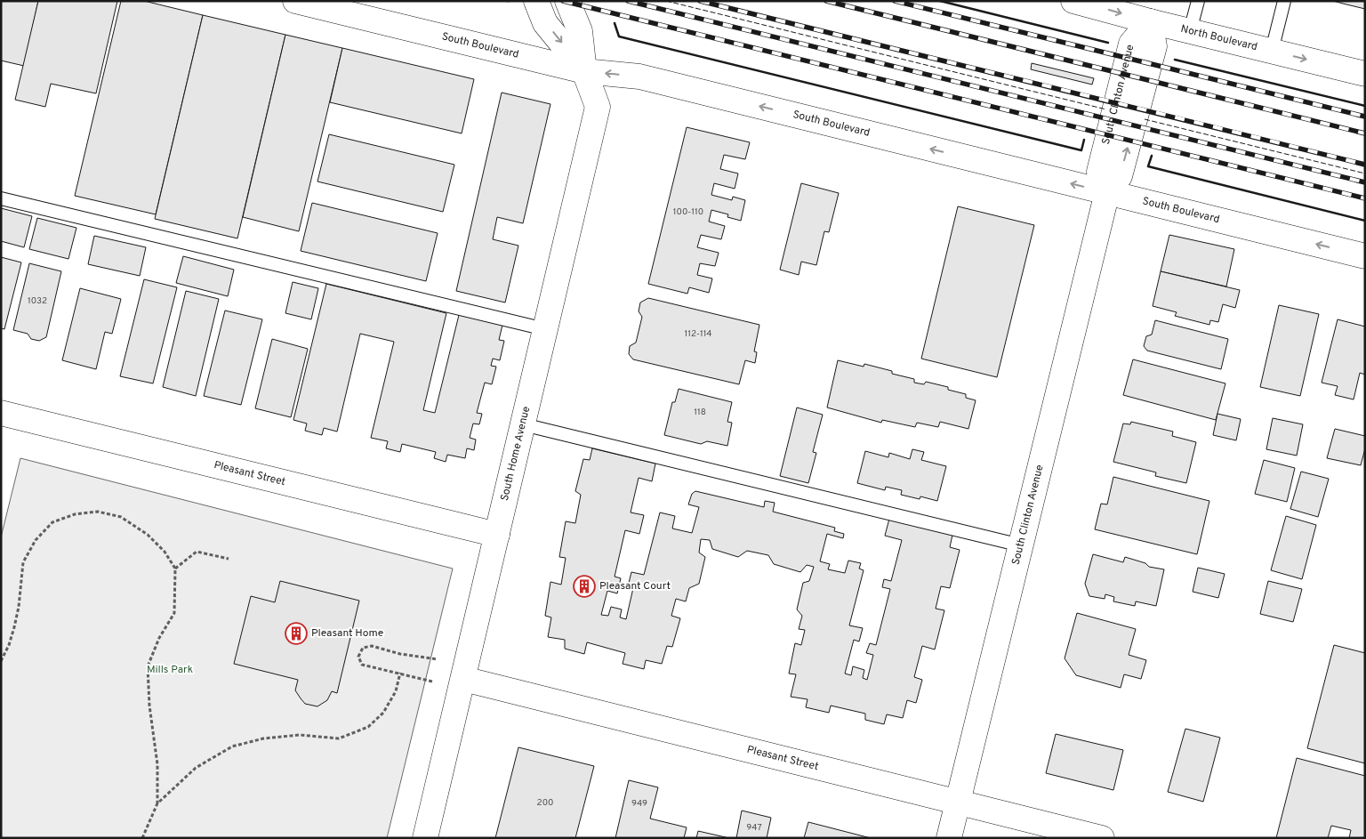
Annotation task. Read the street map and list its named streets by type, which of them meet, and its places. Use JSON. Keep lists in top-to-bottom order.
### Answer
{
  "streets": {
    "street": [
      "North Boulevard",
      "South Boulevard",
      "South Clinton Avenue",
      "South Home Avenue",
      "Pleasant Street"
    ]
  },
  "crossings": [
    ["North Boulevard", "South Clinton Avenue"],
    ["South Boulevard", "South Clinton Avenue"],
    ["South Boulevard", "South Home Avenue"],
    ["South Clinton Avenue", "Pleasant Street"],
    ["South Home Avenue", "Pleasant Street"]
  ],
  "one_way": ["North Boulevard", "South Boulevard"],
  "parks": ["Mills Park"],
  "places": {
    "building": ["Pleasant Court", "Pleasant Home"]
  },
  "house_numbers": [
    "100-110",
    "1032",
    "112-114",
    "118",
    "200",
    "949",
    "947"
  ]
}
